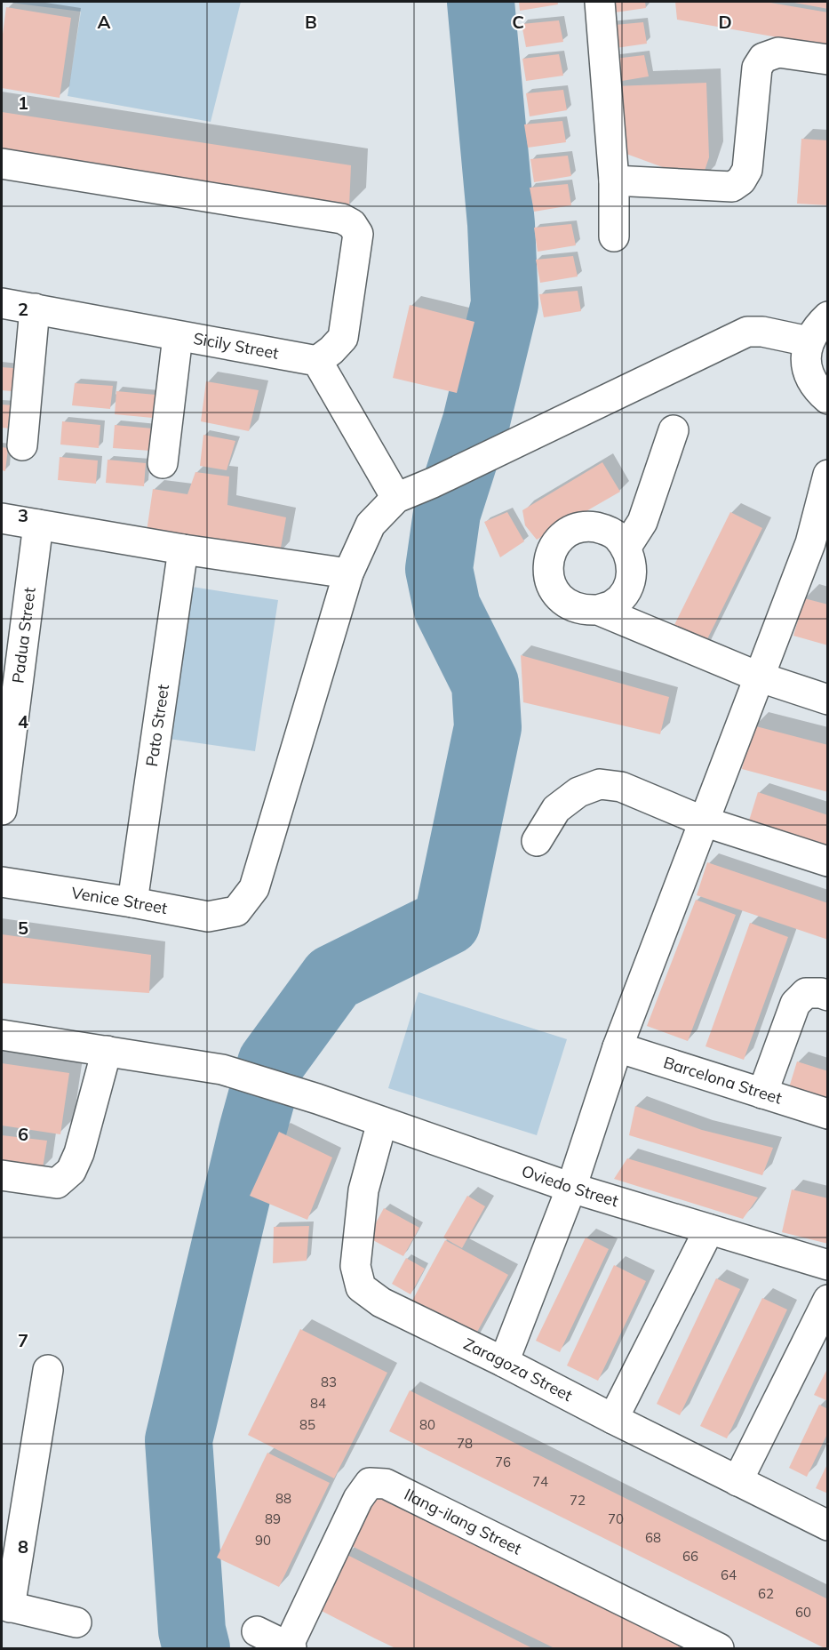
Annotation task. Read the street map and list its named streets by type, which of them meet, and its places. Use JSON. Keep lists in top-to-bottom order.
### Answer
{
  "streets": {
    "street": [
      "Sicily Street",
      "Padua Street",
      "Pato Street",
      "Venice Street",
      "Barcelona Street",
      "Oviedo Street",
      "Zaragoza Street",
      "Ilang-ilang Street"
    ]
  },
  "crossings": [
    ["Pato Street", "Venice Street"],
    ["Oviedo Street", "Zaragoza Street"]
  ],
  "house_numbers": [
    "83",
    "84",
    "85",
    "80",
    "78",
    "76",
    "74",
    "88",
    "72",
    "89",
    "70",
    "68",
    "90",
    "66",
    "64",
    "62",
    "60"
  ],
  "grid": {
    "columns": [
      "A",
      "B",
      "C",
      "D"
    ],
    "rows": [
      "1",
      "2",
      "3",
      "4",
      "5",
      "6",
      "7",
      "8"
    ]
  }
}
